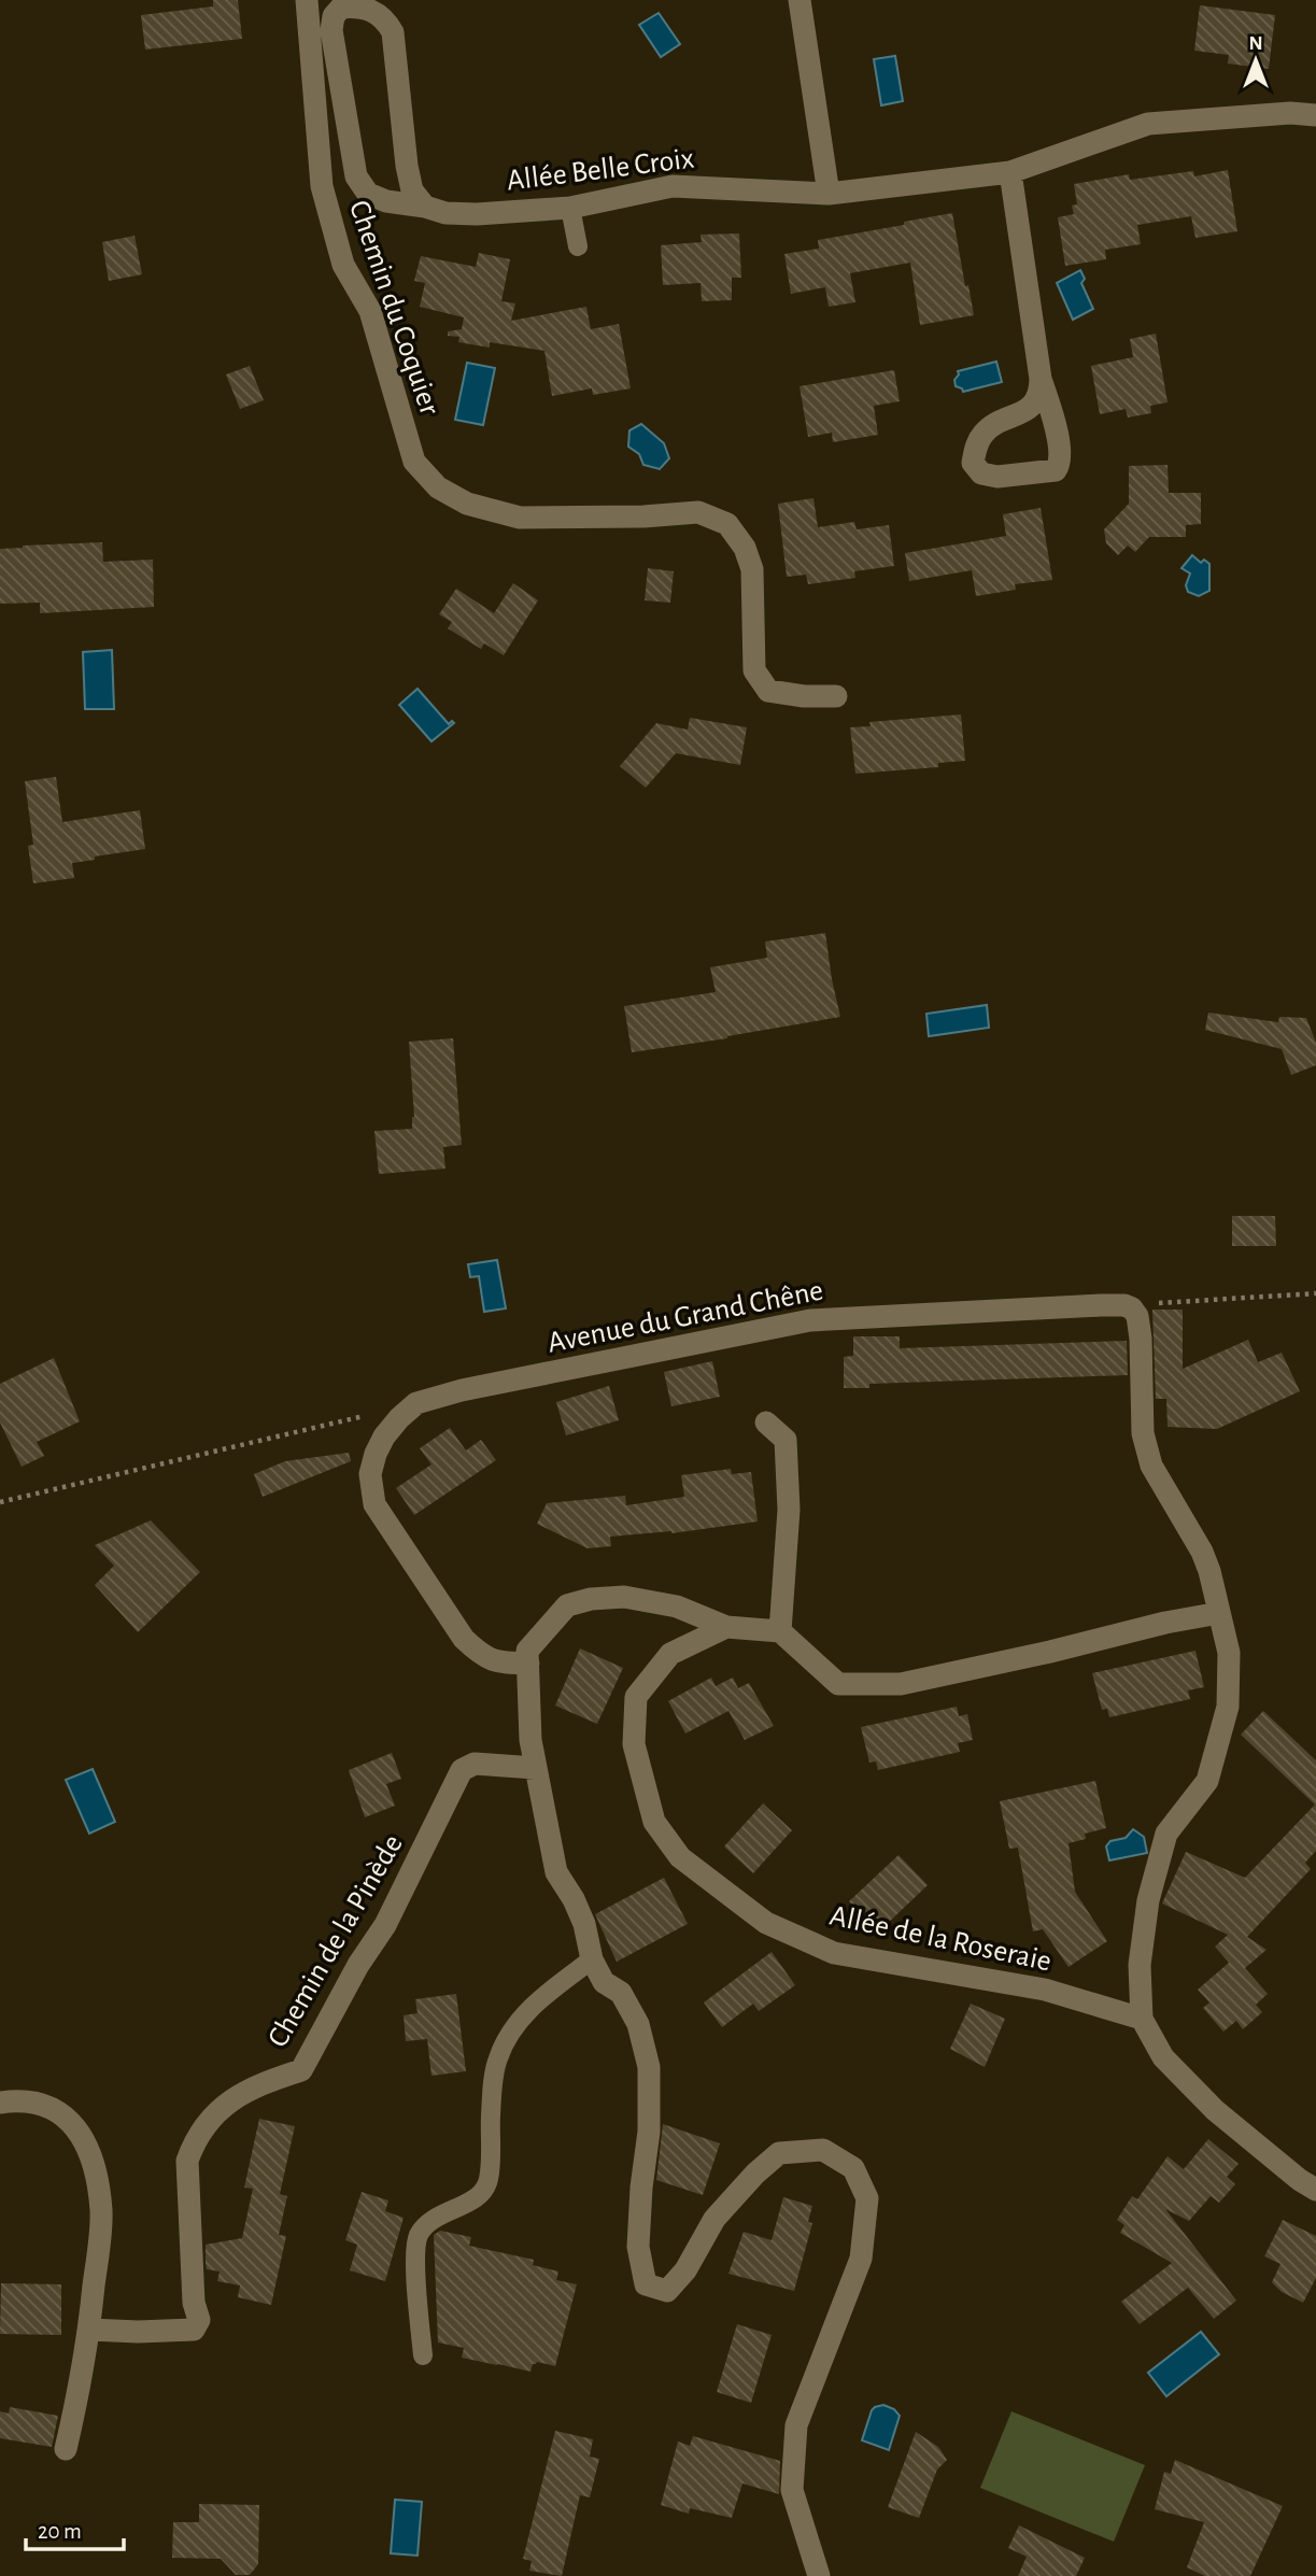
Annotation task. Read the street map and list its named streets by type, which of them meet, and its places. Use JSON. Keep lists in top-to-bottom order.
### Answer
{
  "streets": {
    "street": [
      "Allée Belle Croix",
      "Chemin du Coquier",
      "Avenue du Grand Chêne",
      "Allée de la Roseraie",
      "Chemin de la Pinède"
    ]
  },
  "scale_bar": "20 m",
  "north": "top"
}
